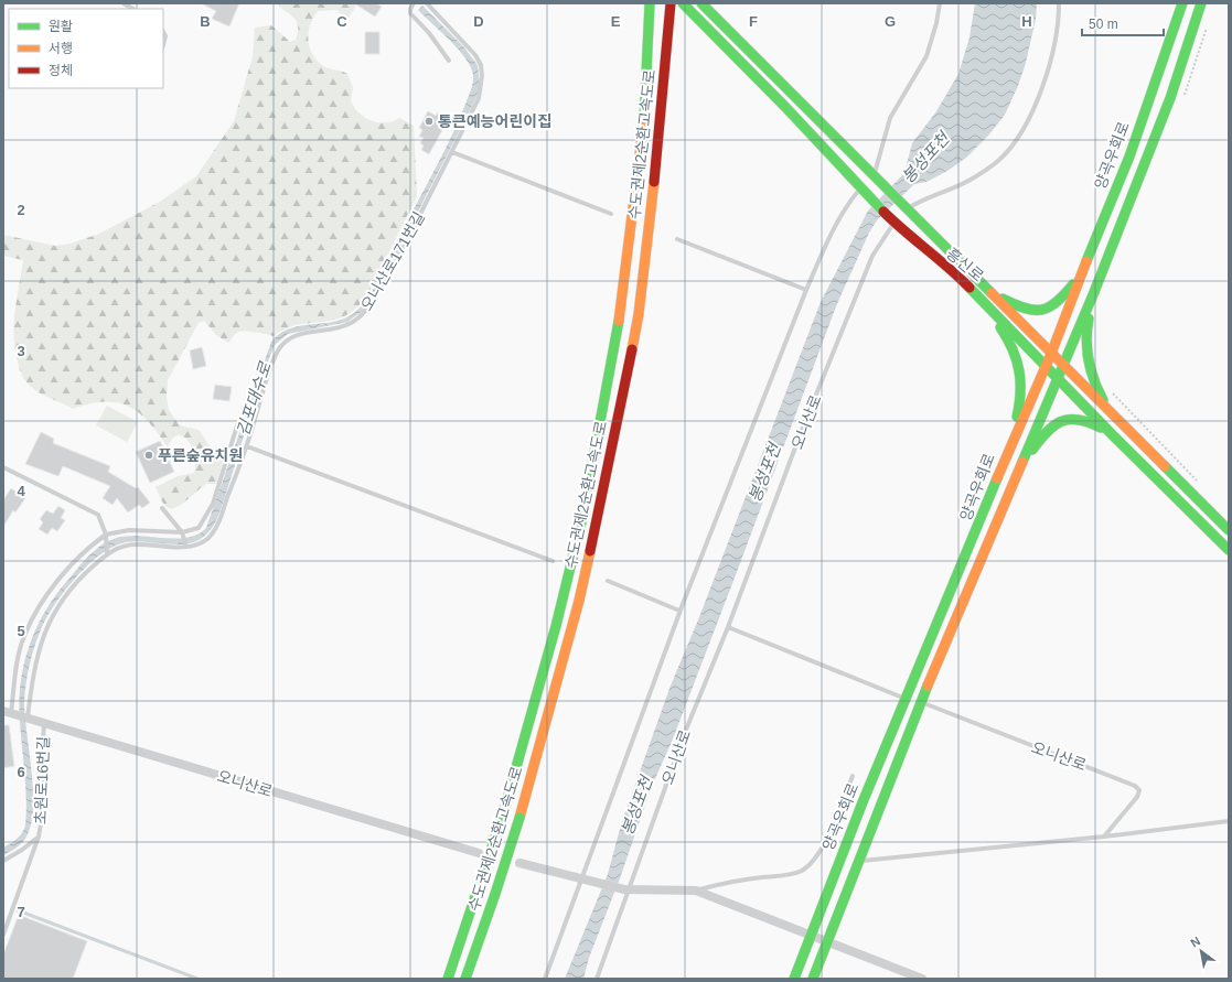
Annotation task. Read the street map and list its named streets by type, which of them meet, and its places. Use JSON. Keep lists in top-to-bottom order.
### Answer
{
  "streets": {
    "main road": ["수도권제2순환고속도로", "양곡우회로", "흥신로"],
    "street": ["오니산로"],
    "lane": ["오니산로171번길", "초원로16번길"]
  },
  "crossings": [
    ["양곡우회로", "흥신로"],
    ["양곡우회로", "오니산로"],
    ["오니산로171번길", "오니산로"],
    ["흥신로", "오니산로"],
    ["오니산로", "초원로16번길"]
  ],
  "water": ["봉성포천", "김포대수로"],
  "places": ["통큰예능어린이집", "푸른숲유치원"],
  "legend": ["원활", "서행", "정체"],
  "scale_bar": "50 m",
  "north": "top left",
  "grid": {
    "columns": [
      "B",
      "C",
      "D",
      "E",
      "F",
      "G",
      "H"
    ],
    "rows": [
      "2",
      "3",
      "4",
      "5",
      "6",
      "7"
    ]
  }
}
